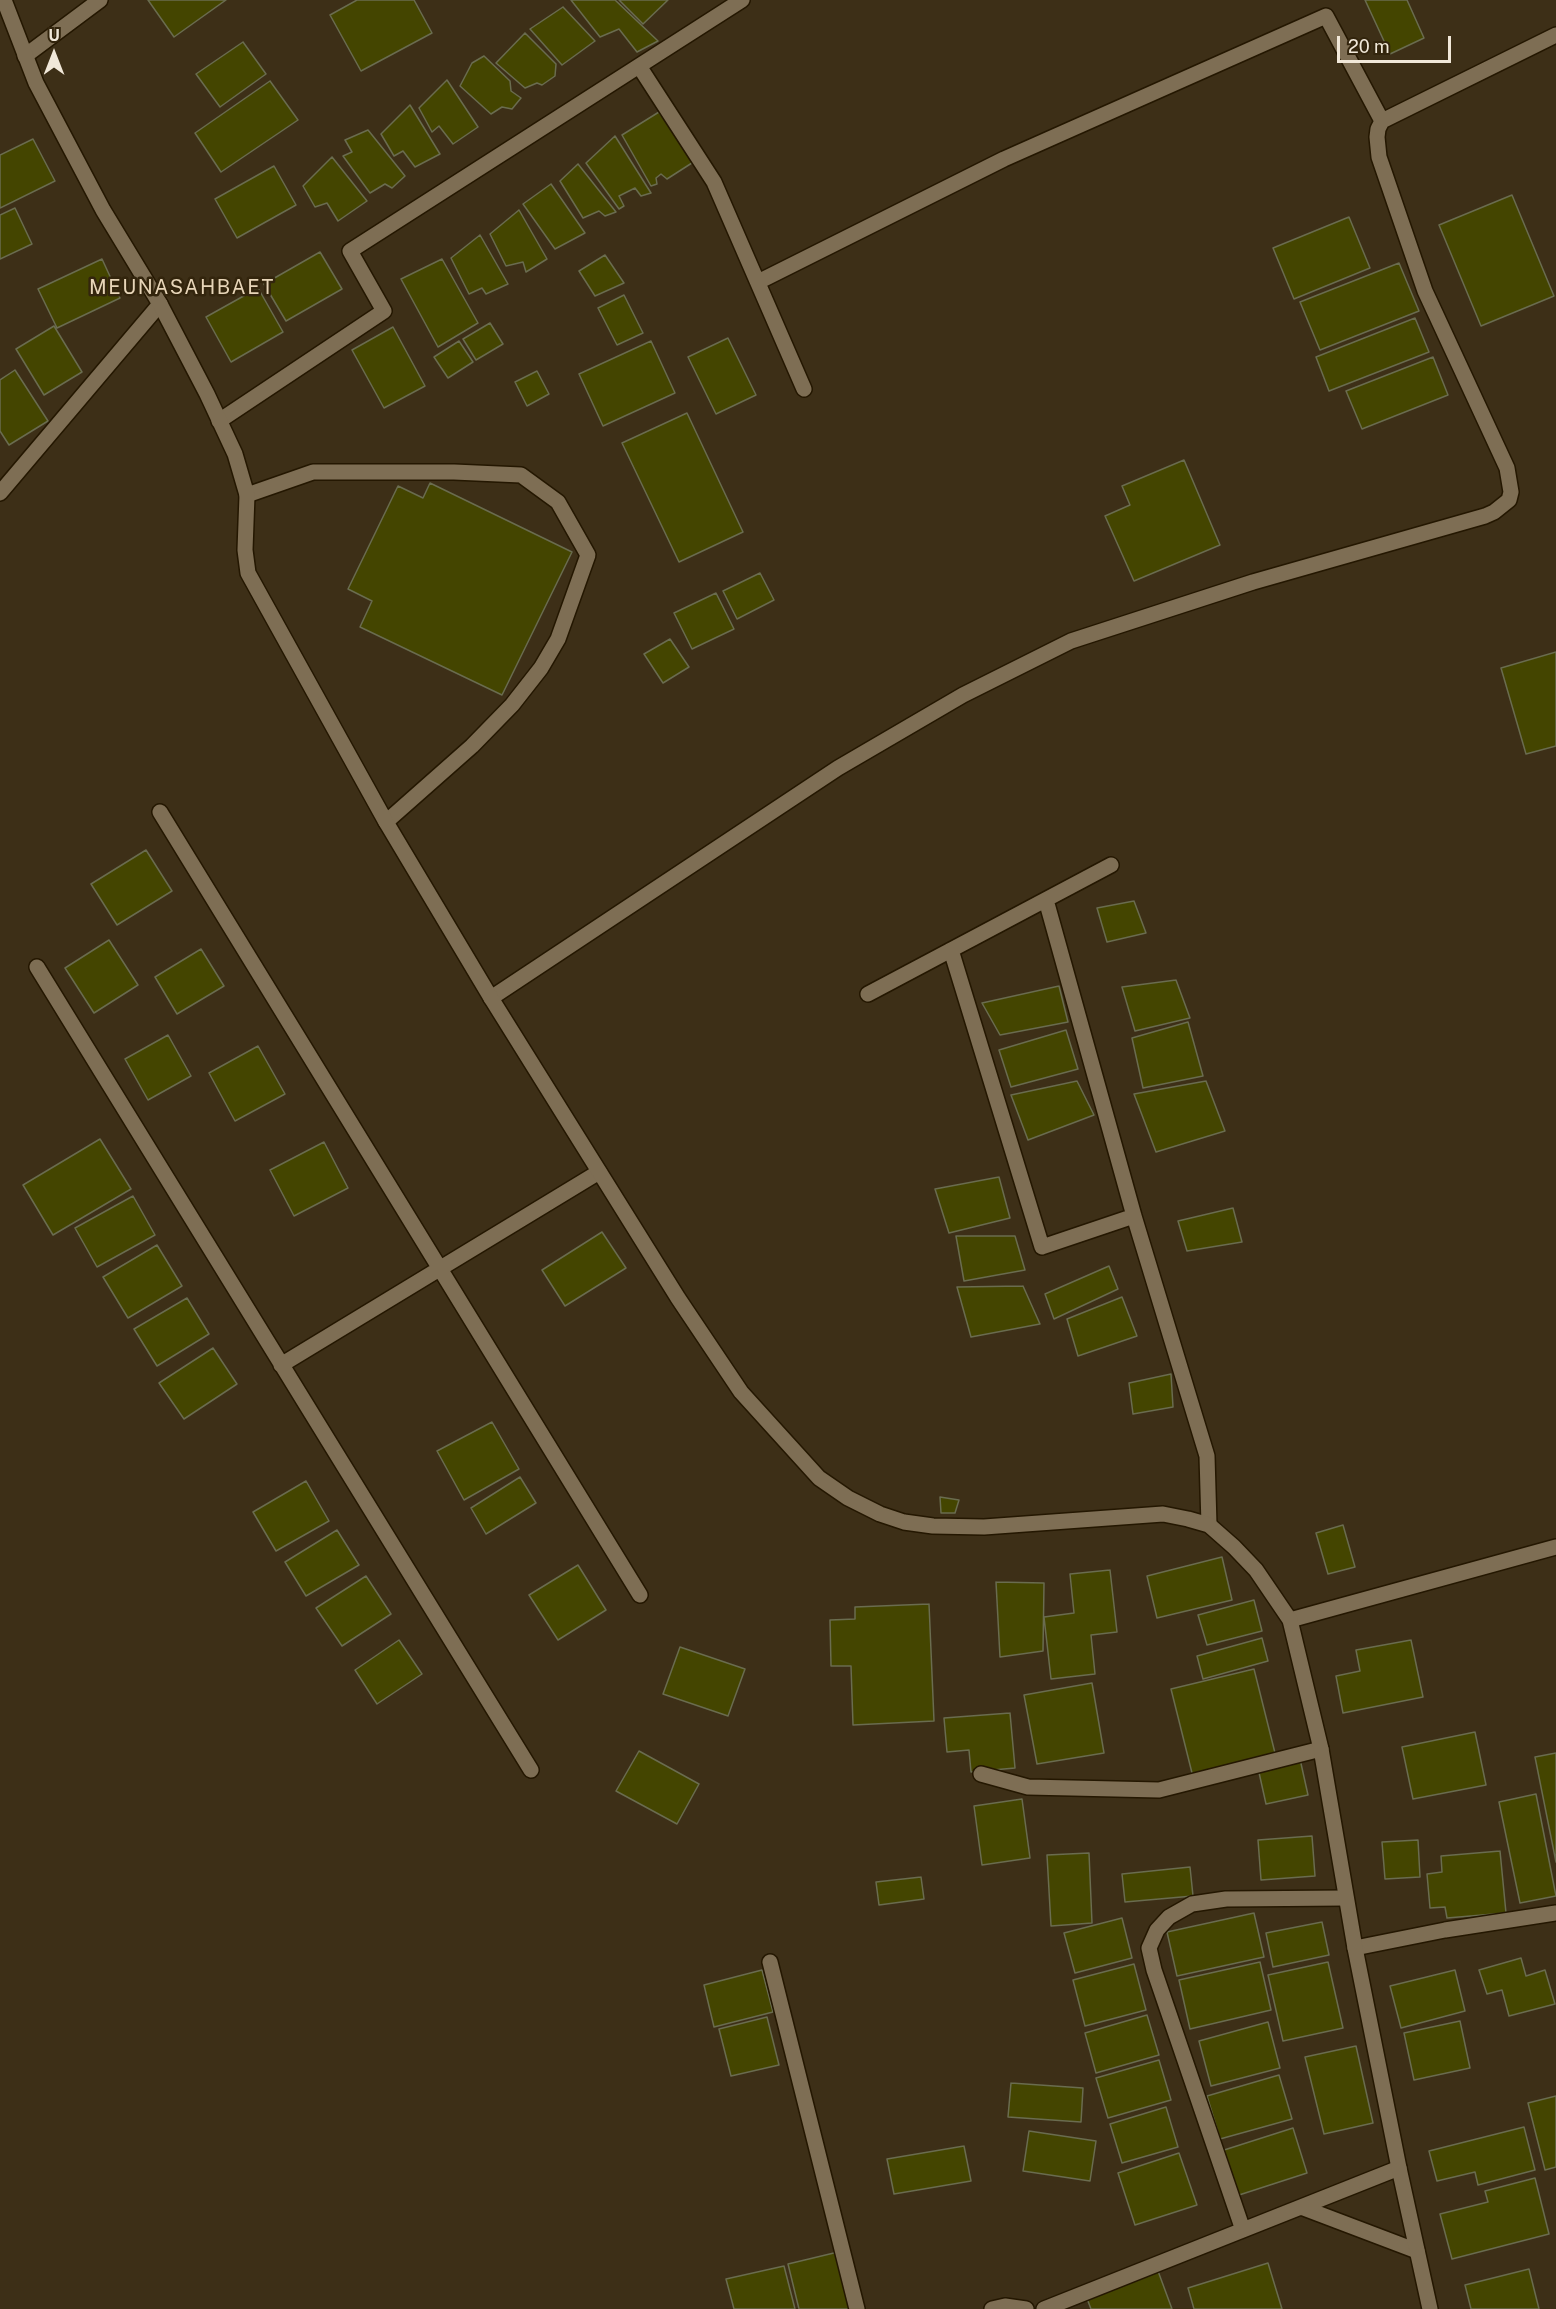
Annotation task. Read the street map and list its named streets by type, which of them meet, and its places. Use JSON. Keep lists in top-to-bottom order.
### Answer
{
  "districts": ["MEUNASAHBAET"],
  "scale_bar": "20 m",
  "north": "top"
}
